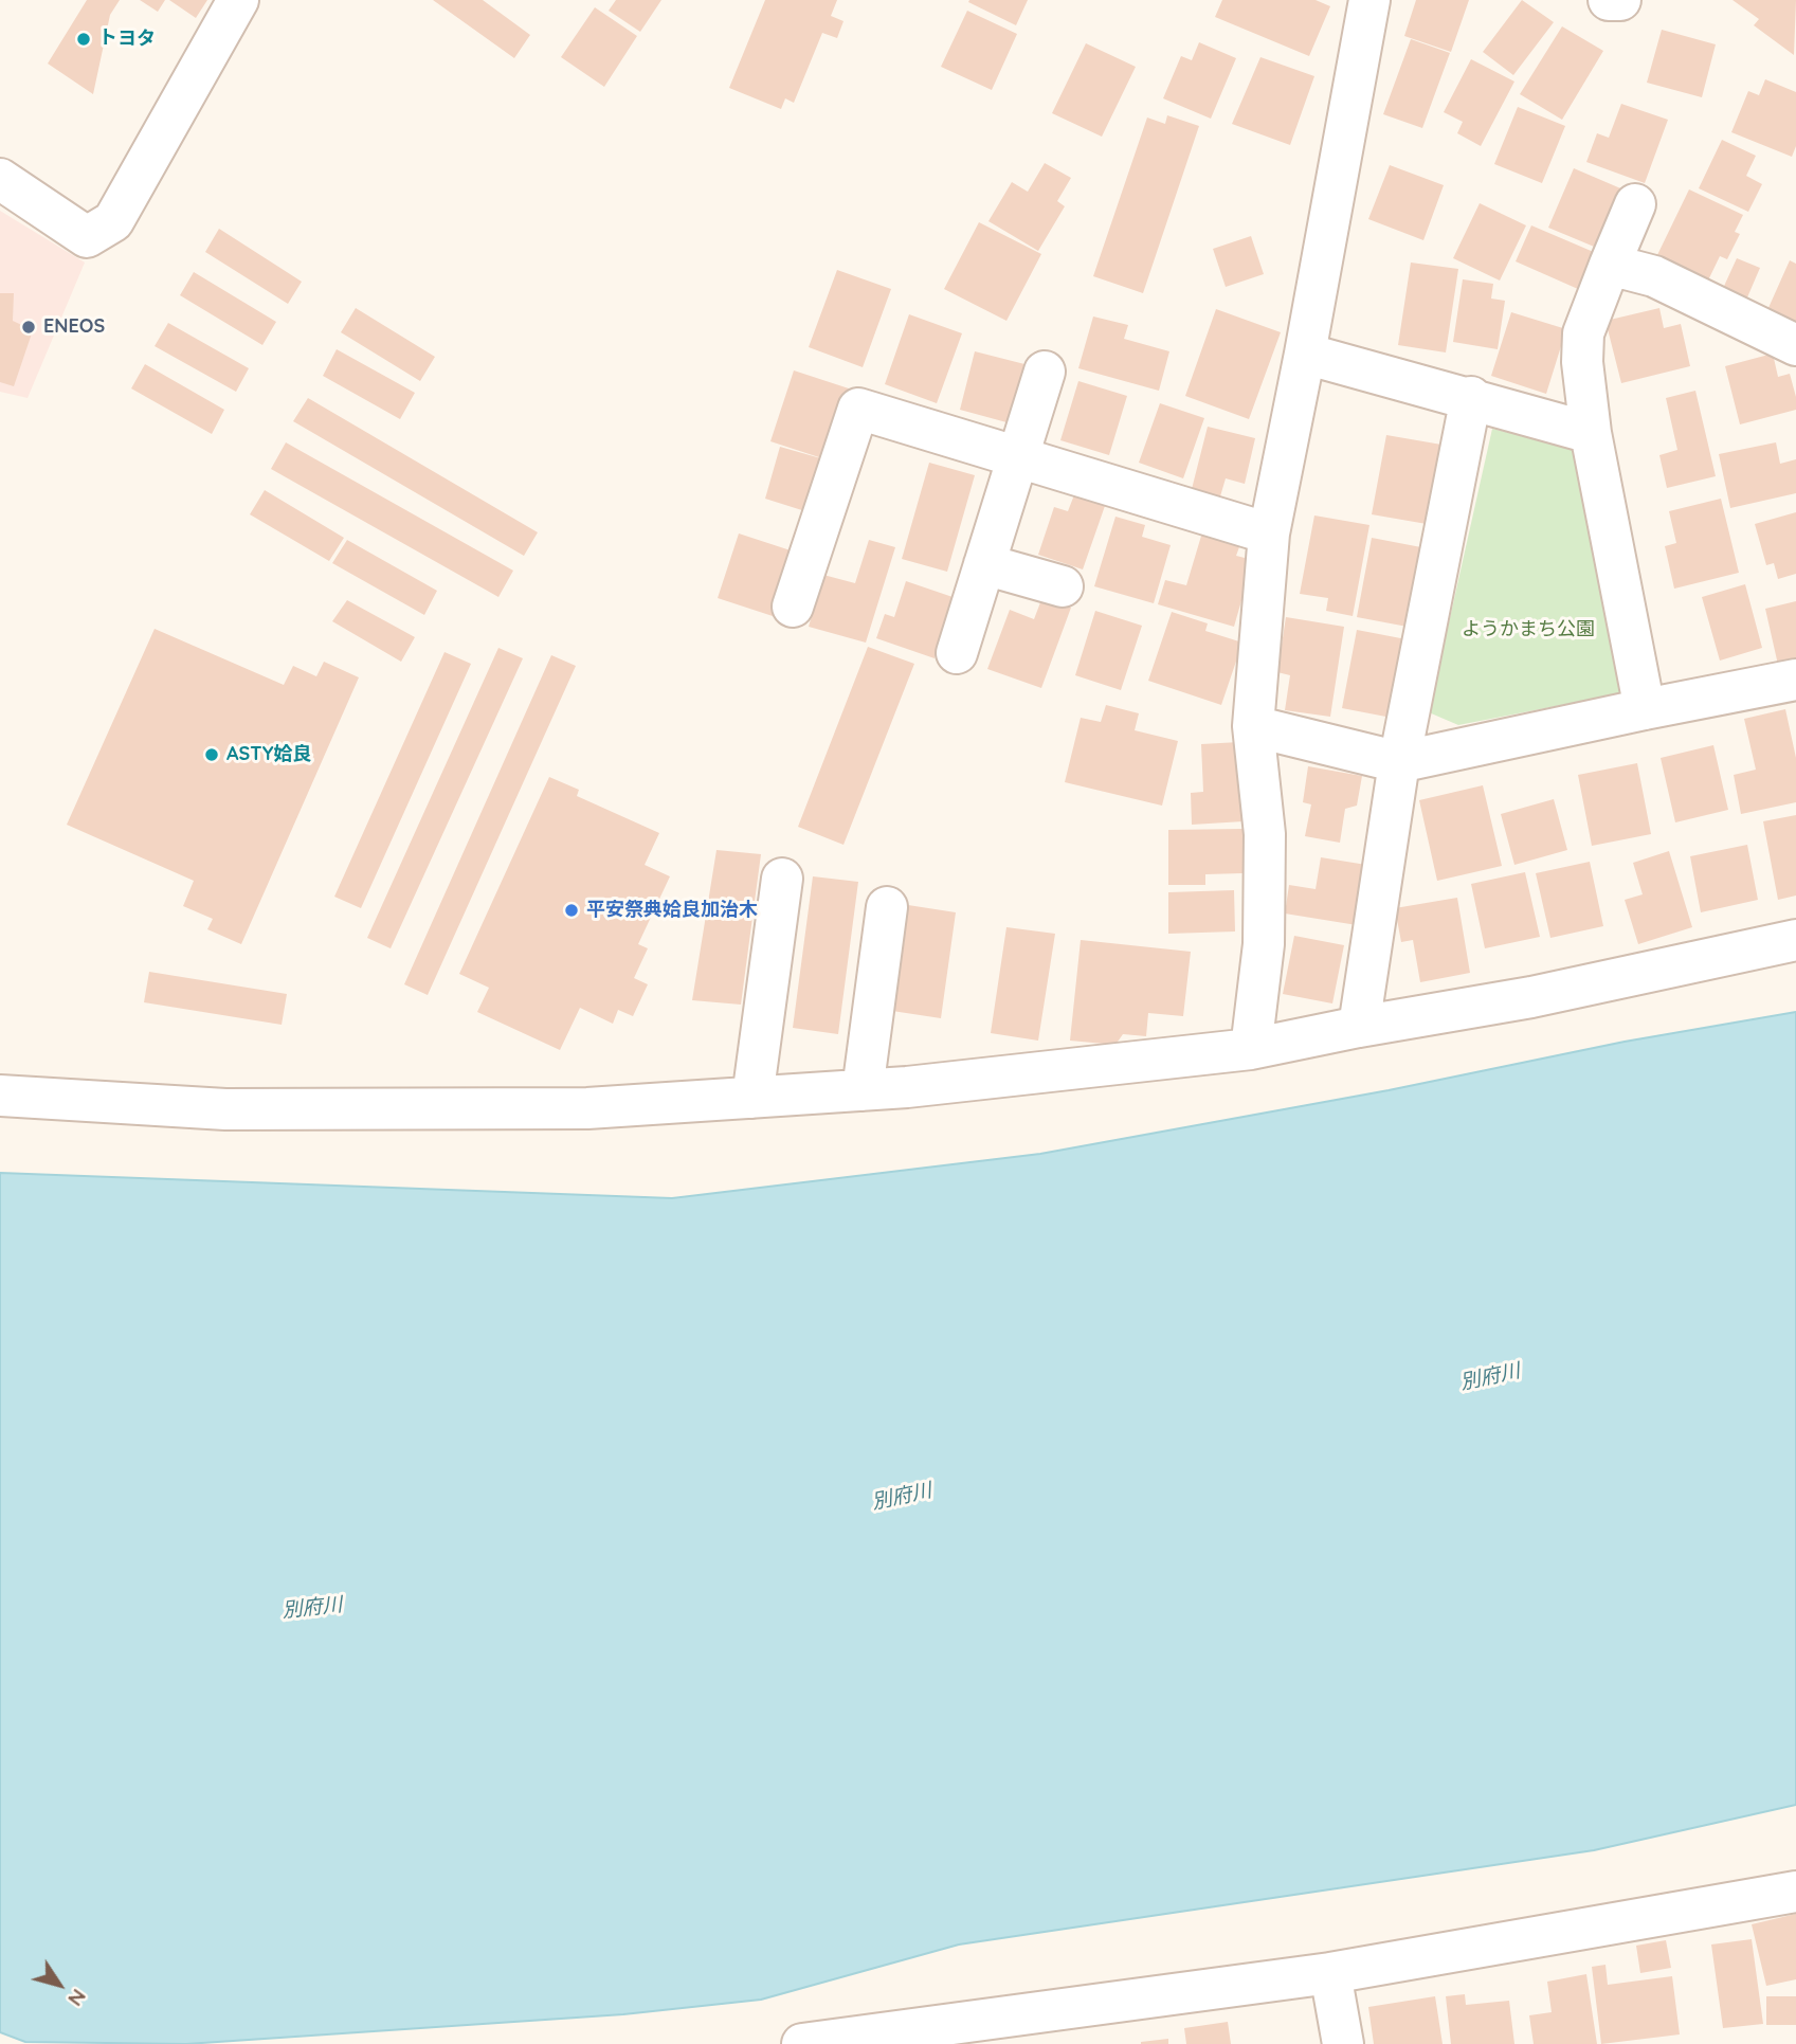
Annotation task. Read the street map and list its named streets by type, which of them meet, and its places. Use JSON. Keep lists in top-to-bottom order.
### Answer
{
  "water": ["別府川"],
  "parks": ["ようかまち公園"],
  "places": [
    "トヨタ",
    "ENEOS",
    "ASTY姶良",
    "平安祭典姶良加治木"
  ],
  "north": "bottom right"
}
